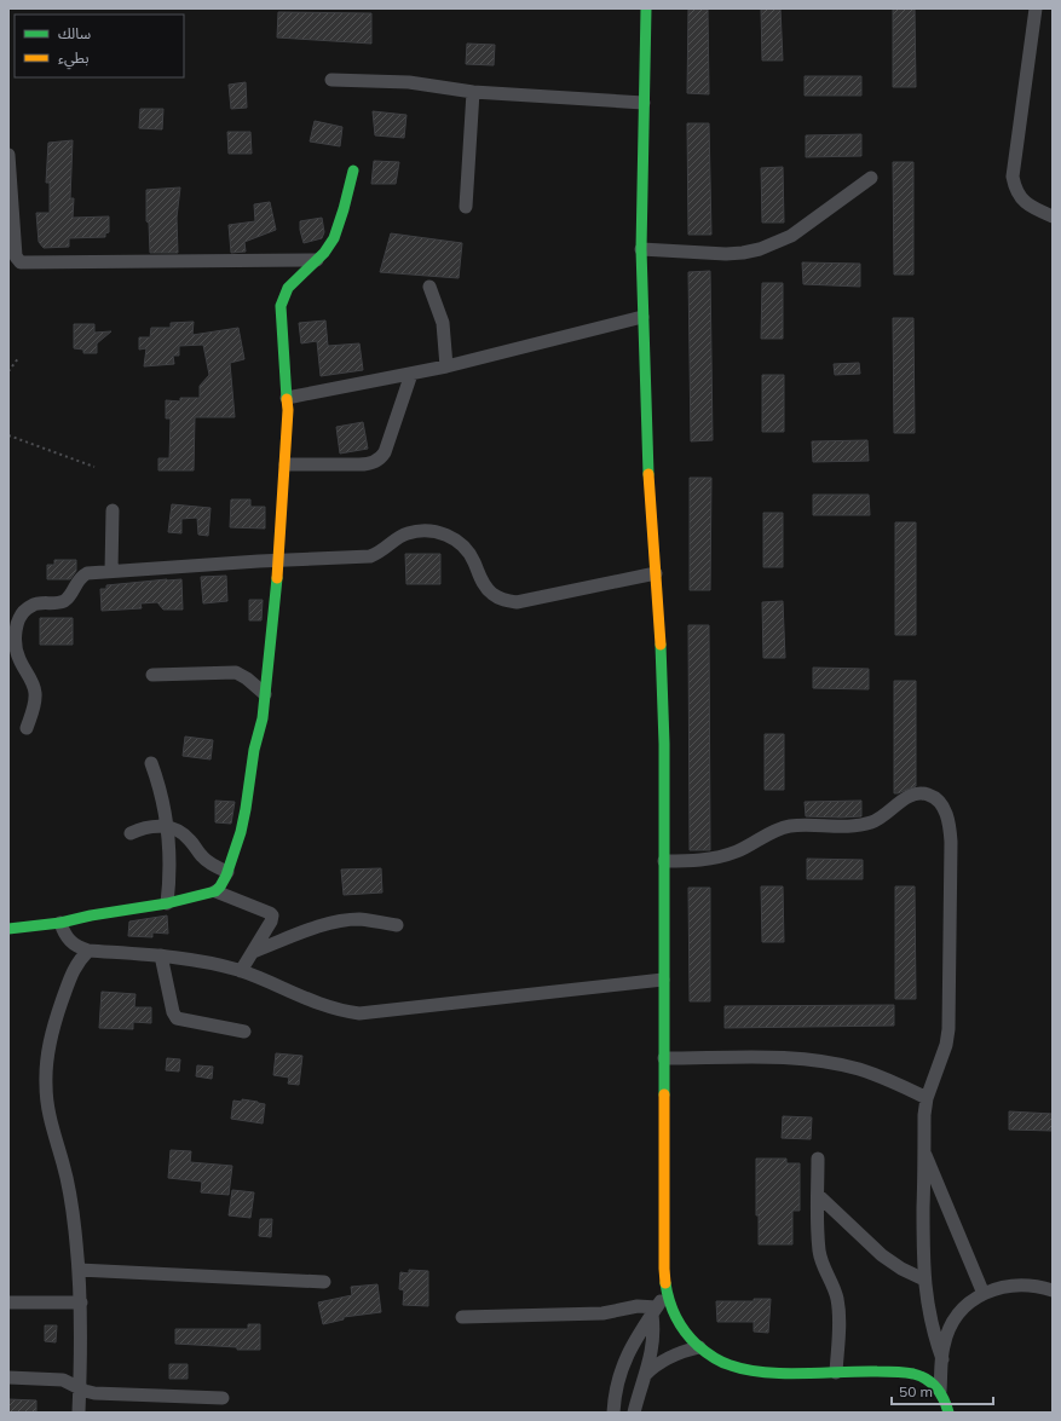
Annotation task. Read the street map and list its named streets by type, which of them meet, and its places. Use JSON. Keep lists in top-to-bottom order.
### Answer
{
  "legend": ["سالك", "بطيء"],
  "scale_bar": "50 m"
}
